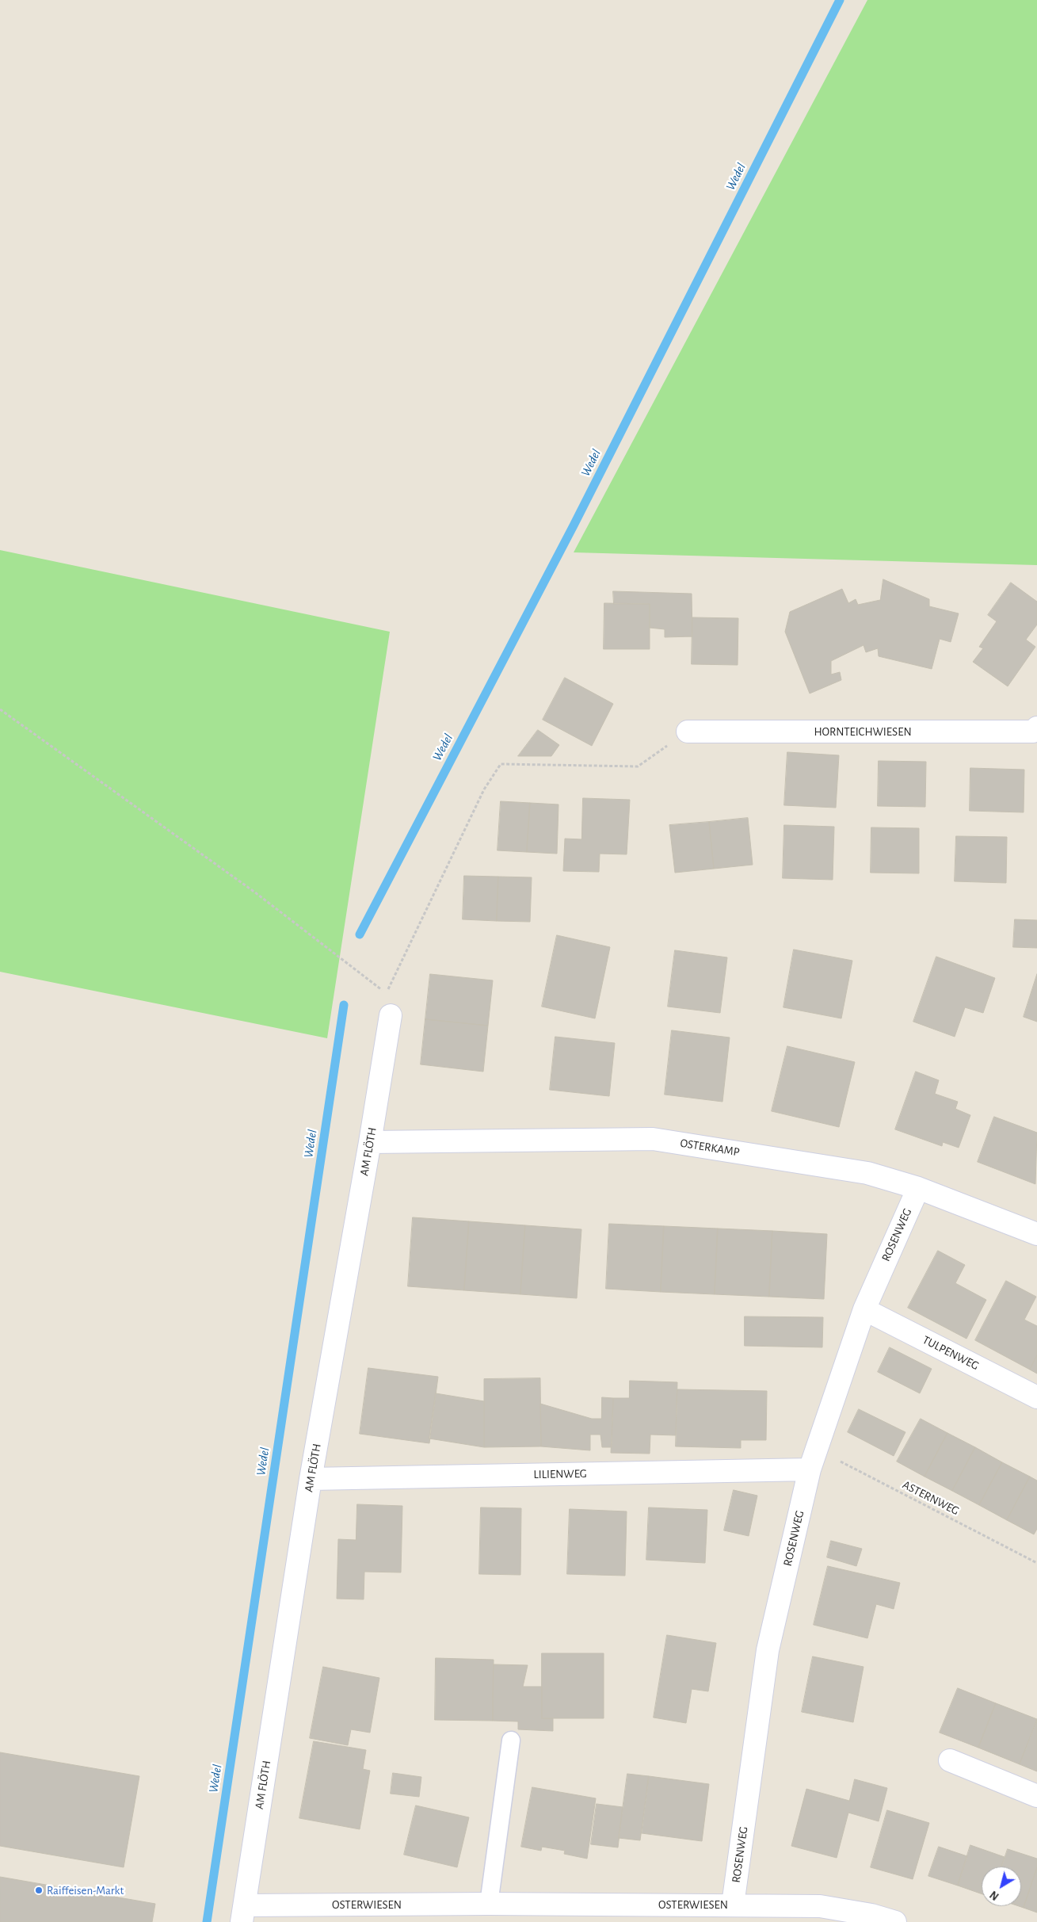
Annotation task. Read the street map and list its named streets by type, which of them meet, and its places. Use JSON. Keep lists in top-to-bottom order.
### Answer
{
  "streets": {
    "street": [
      "HORNTEICHWIESEN",
      "OSTERKAMP",
      "AM FLÖTH",
      "ROSENWEG",
      "TULPENWEG",
      "LILIENWEG",
      "OSTERWIESEN"
    ],
    "path": ["ASTERNWEG"]
  },
  "crossings": [
    ["OSTERKAMP", "AM FLÖTH"],
    ["OSTERKAMP", "ROSENWEG"],
    ["AM FLÖTH", "LILIENWEG"],
    ["AM FLÖTH", "OSTERWIESEN"],
    ["ROSENWEG", "TULPENWEG"],
    ["ROSENWEG", "LILIENWEG"],
    ["ROSENWEG", "ASTERNWEG"],
    ["ROSENWEG", "OSTERWIESEN"]
  ],
  "water": ["Wedel"],
  "places": ["Raiffeisen-Markt"],
  "north": "bottom left"
}
